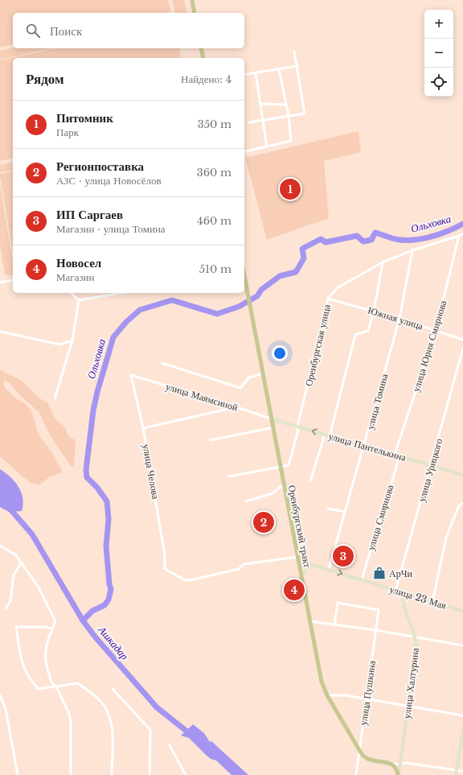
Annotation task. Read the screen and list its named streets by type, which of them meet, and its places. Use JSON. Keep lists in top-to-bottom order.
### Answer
{
  "streets": {
    "main road": [
      "улица Пантелькина",
      "Оренбургский тракт",
      "улица 23 Мая",
      "улица Халтурина"
    ],
    "street": [
      "Южная улица",
      "Оренбургская улица",
      "улица Юрия Смирнова",
      "улица Маямсиной",
      "улица Томина",
      "улица Урицкого",
      "улица Челова",
      "улица Смирнова",
      "улица Пушкина"
    ]
  },
  "crossings": [
    ["Южная улица", "Оренбургская улица"],
    ["Южная улица", "улица Юрия Смирнова"],
    ["Южная улица", "улица Томина"],
    ["Оренбургская улица", "улица Юрия Смирнова"],
    ["Оренбургская улица", "улица Томина"],
    ["Оренбургская улица", "улица Пантелькина"],
    ["Оренбургская улица", "Оренбургский тракт"],
    ["улица Юрия Смирнова", "улица Пантелькина"],
    ["улица Маямсиной", "улица Пантелькина"],
    ["улица Маямсиной", "улица Челова"],
    ["улица Маямсиной", "Оренбургский тракт"],
    ["улица Томина", "улица Пантелькина"],
    ["улица Томина", "улица 23 Мая"],
    ["улица Пантелькина", "улица Урицкого"],
    ["улица Пантелькина", "улица Смирнова"],
    ["улица Пантелькина", "Оренбургский тракт"],
    ["улица Урицкого", "улица 23 Мая"],
    ["улица Челова", "Оренбургский тракт"],
    ["улица Челова", "улица 23 Мая"],
    ["улица Смирнова", "улица 23 Мая"],
    ["Оренбургский тракт", "улица 23 Мая"],
    ["Оренбургский тракт", "улица Пушкина"],
    ["улица 23 Мая", "улица Халтурина"]
  ],
  "water": ["Ольховка", "Ашкадар"],
  "places": {
    "shop": ["АрЧи"]
  },
  "page": {
    "map_buttons": ["+", "−"],
    "search": "Поиск",
    "heading": ["Рядом", "Найдено: 4"],
    "list": [
      {
        "mark": "1",
        "name": "Питомник",
        "note": "Парк",
        "value": "350 m"
      },
      {
        "mark": "2",
        "name": "Регионпоставка",
        "note": "АЗС · улица Новосёлов",
        "value": "360 m"
      },
      {
        "mark": "3",
        "name": "ИП Саргаев",
        "note": "Магазин · улица Томина",
        "value": "460 m"
      },
      {
        "mark": "4",
        "name": "Новосел",
        "note": "Магазин",
        "value": "510 m"
      }
    ],
    "pins": [
      "1",
      "2",
      "3",
      "4"
    ]
  }
}
